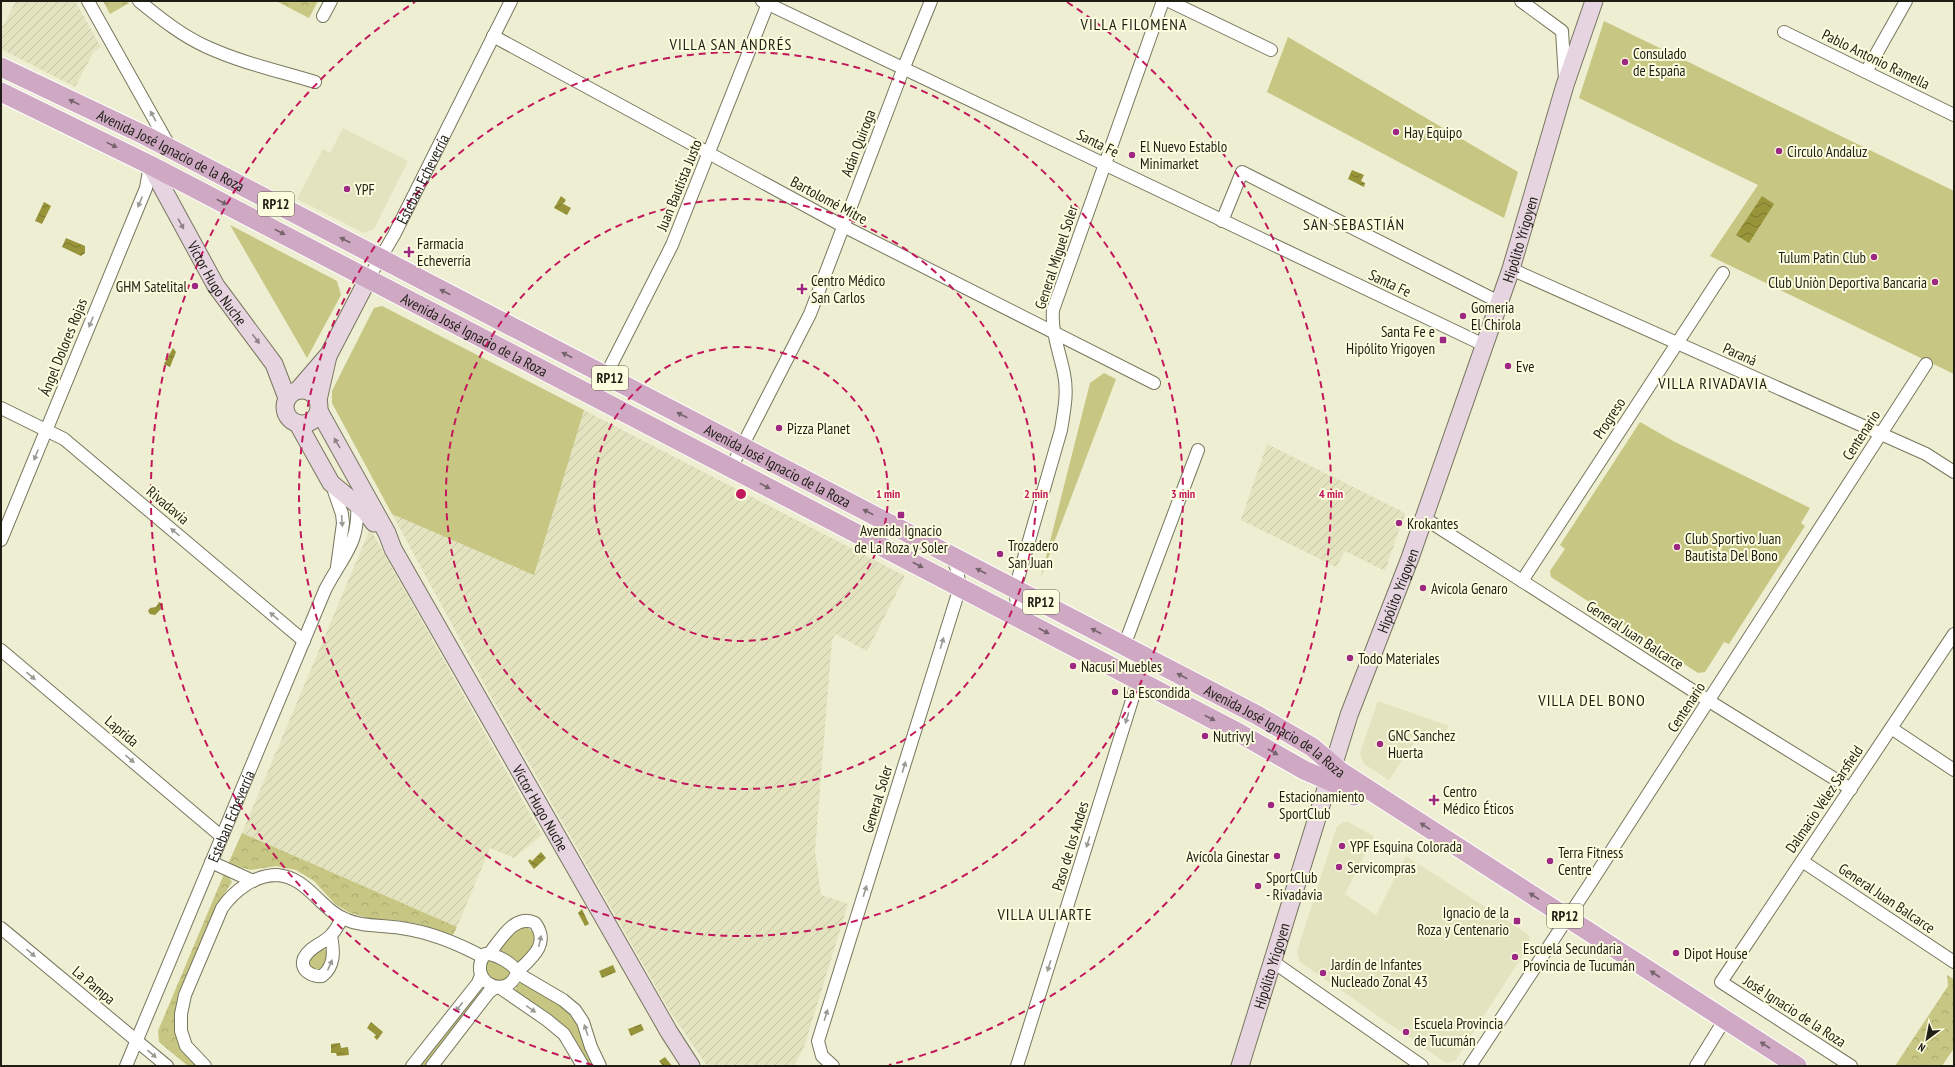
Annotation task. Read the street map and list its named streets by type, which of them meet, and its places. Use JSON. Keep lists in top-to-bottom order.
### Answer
{
  "streets": {
    "main road": ["Avenida José Ignacio de la Roza", "RP12"],
    "street": [
      "Pablo Antonio Ramella",
      "Adán Quiroga",
      "Santa Fe",
      "Esteban Echeverría",
      "Juan Bautista Justo",
      "Bartolomé Mitre",
      "Hipólito Yrigoyen",
      "General Miguel Soler",
      "Víctor Hugo Nuche",
      "Ángel Dolores Rojas",
      "Paraná",
      "Progreso",
      "Centenario",
      "Rivadavia",
      "General Juan Balcarce",
      "Laprida",
      "General Soler",
      "Dalmacio Vélez Sarsfield",
      "Paso de los Andes",
      "La Pampa",
      "José Ignacio de la Roza"
    ]
  },
  "crossings": [
    ["Adán Quiroga", "Santa Fe"],
    ["Adán Quiroga", "Avenida José Ignacio de la Roza"],
    ["Adán Quiroga", "Bartolomé Mitre"],
    ["Santa Fe", "Juan Bautista Justo"],
    ["Santa Fe", "Hipólito Yrigoyen"],
    ["Santa Fe", "General Miguel Soler"],
    ["Avenida José Ignacio de la Roza", "Esteban Echeverría"],
    ["Avenida José Ignacio de la Roza", "Juan Bautista Justo"],
    ["Avenida José Ignacio de la Roza", "Hipólito Yrigoyen"],
    ["Avenida José Ignacio de la Roza", "General Miguel Soler"],
    ["Avenida José Ignacio de la Roza", "Víctor Hugo Nuche"],
    ["Avenida José Ignacio de la Roza", "Ángel Dolores Rojas"],
    ["Avenida José Ignacio de la Roza", "Centenario"],
    ["Avenida José Ignacio de la Roza", "General Soler"],
    ["Avenida José Ignacio de la Roza", "Paso de los Andes"],
    ["Esteban Echeverría", "Bartolomé Mitre"],
    ["Esteban Echeverría", "Víctor Hugo Nuche"],
    ["Esteban Echeverría", "Rivadavia"],
    ["Esteban Echeverría", "Laprida"],
    ["Esteban Echeverría", "La Pampa"],
    ["Juan Bautista Justo", "Bartolomé Mitre"],
    ["Bartolomé Mitre", "General Miguel Soler"],
    ["Hipólito Yrigoyen", "Paraná"],
    ["Hipólito Yrigoyen", "General Juan Balcarce"],
    ["Víctor Hugo Nuche", "Ángel Dolores Rojas"],
    ["Ángel Dolores Rojas", "Rivadavia"],
    ["Paraná", "Progreso"],
    ["Paraná", "Centenario"],
    ["Progreso", "General Juan Balcarce"],
    ["Centenario", "General Juan Balcarce"],
    ["General Juan Balcarce", "Dalmacio Vélez Sarsfield"],
    ["Dalmacio Vélez Sarsfield", "José Ignacio de la Roza"]
  ],
  "one_way": [
    "Ángel Dolores Rojas",
    "Rivadavia",
    "Laprida",
    "General Soler",
    "Paso de los Andes",
    "La Pampa"
  ],
  "districts": [
    "VILLA FILOMENA",
    "VILLA SAN ANDRÉS",
    "SAN SEBASTIÁN",
    "VILLA RIVADAVIA",
    "VILLA DEL BONO",
    "VILLA ULIARTE"
  ],
  "places": {
    "other": [
      "Consulado de España",
      "Hay Equipo",
      "Circulo Andaluz",
      "El Nuevo Establo Minimarket",
      "YPF",
      "Tulum Patìn Club",
      "Club Uniòn Deportiva Bancaria",
      "GHM Satelital",
      "Gomeria El Chirola",
      "Eve",
      "Pizza Planet",
      "Krokantes",
      "Club Sportivo Juan Bautista Del Bono",
      "Trozadero San Juan",
      "Avícola Genaro",
      "Todo Materiales",
      "Nacusi Muebles",
      "La Escondida",
      "Nutrivyl",
      "GNC Sanchez Huerta",
      "Estacionamiento SportClub",
      "YPF Esquina Colorada",
      "Avícola Ginestar",
      "Terra Fitness Centre",
      "Servicompras",
      "SportClub - Rivadavia",
      "Dipot House",
      "Escuela Secundaria Provincia de Tucumán",
      "Jardín de Infantes Nucleado Zonal 43",
      "Escuela Provincia de Tucumán"
    ],
    "health": ["Farmacia Echeverría", "Centro Médico San Carlos", "Centro Médico Éticos"],
    "transit": ["Santa Fe e Hipólito Yrigoyen", "Avenida Ignacio de La Roza y Soler", "Ignacio de la Roza y Centenario"]
  },
  "north": "bottom left",
  "rings": [
    "1 min",
    "2 min",
    "3 min",
    "4 min"
  ]
}
